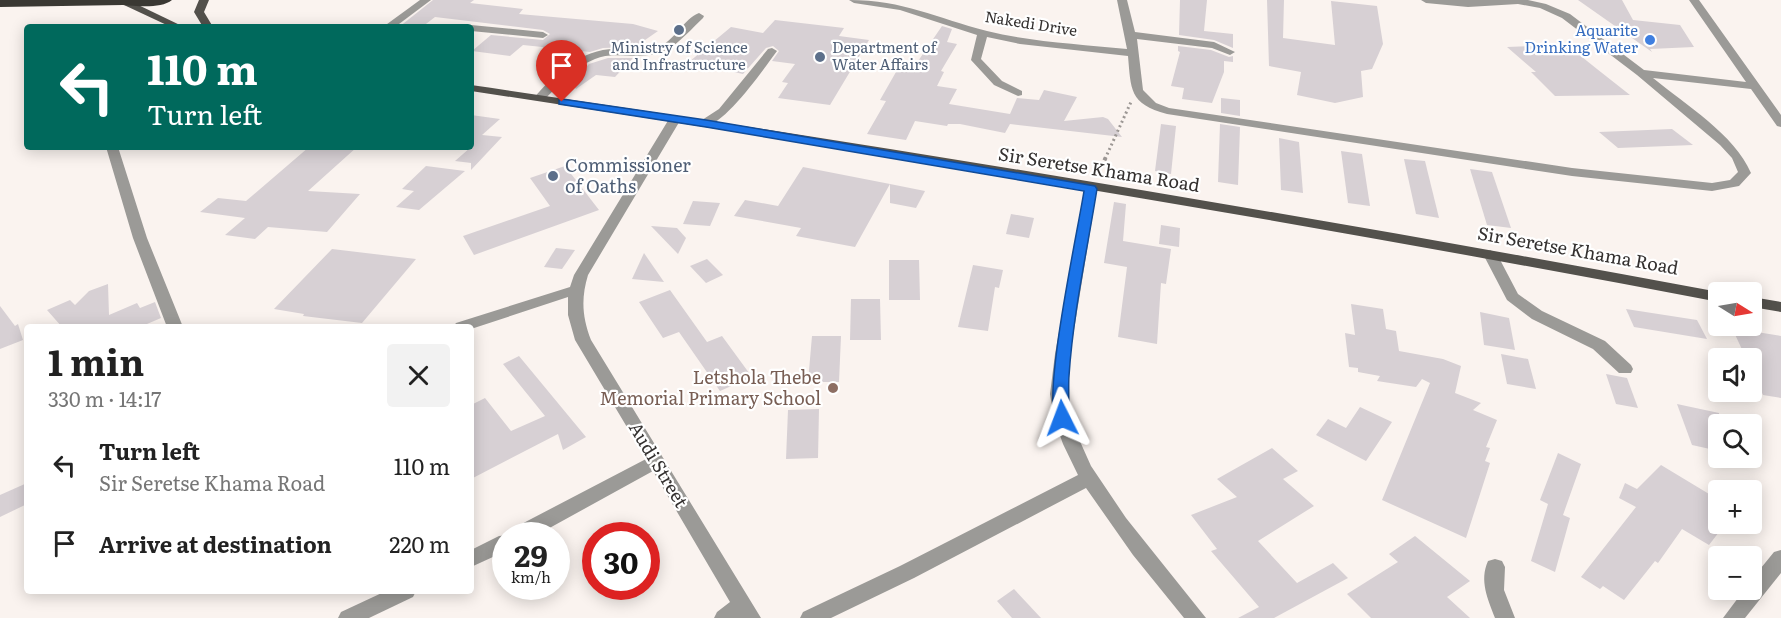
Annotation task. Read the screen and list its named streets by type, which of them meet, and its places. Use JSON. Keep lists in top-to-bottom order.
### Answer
{
  "streets": {
    "main road": ["Sir Seretse Khama Road"],
    "street": ["Nakedi Drive", "Audi Street"]
  },
  "crossings": [
    ["Sir Seretse Khama Road", "Audi Street"]
  ],
  "places": [
    "Ministry of Science and Infrastructure",
    "Aquarite Drinking Water",
    "Department of Water Affairs",
    "Commissioner of Oaths",
    "Letshola Thebe Memorial Primary School"
  ],
  "north": "right",
  "page": {
    "turn": ["110 m", "Turn left"],
    "map_buttons": ["+", "−"],
    "heading": ["1 min", "330 m · 14:17"],
    "list": [
      {
        "name": "Turn left",
        "note": "Sir Seretse Khama Road",
        "value": "110 m"
      },
      {
        "name": "Arrive at destination",
        "value": "220 m"
      }
    ],
    "speed": "29 km/h",
    "limit": "30"
  }
}
